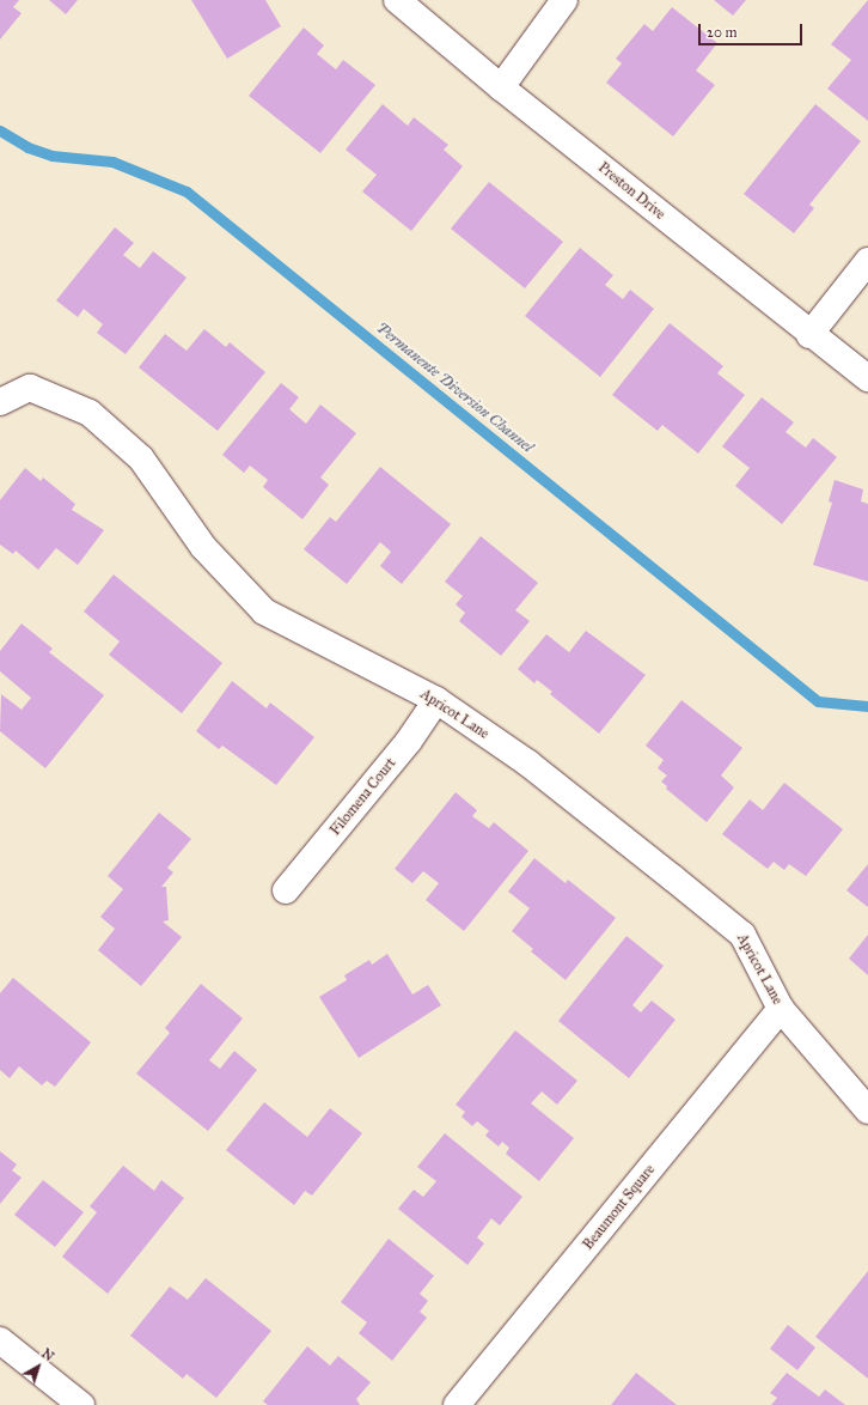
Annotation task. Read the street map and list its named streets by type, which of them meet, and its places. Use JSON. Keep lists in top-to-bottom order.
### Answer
{
  "streets": {
    "street": [
      "Preston Drive",
      "Apricot Lane",
      "Filomena Court",
      "Beaumont Square"
    ]
  },
  "crossings": [
    ["Apricot Lane", "Filomena Court"],
    ["Apricot Lane", "Beaumont Square"]
  ],
  "water": ["Permanente Diversion Channel"],
  "scale_bar": "20 m",
  "north": "top right"
}
